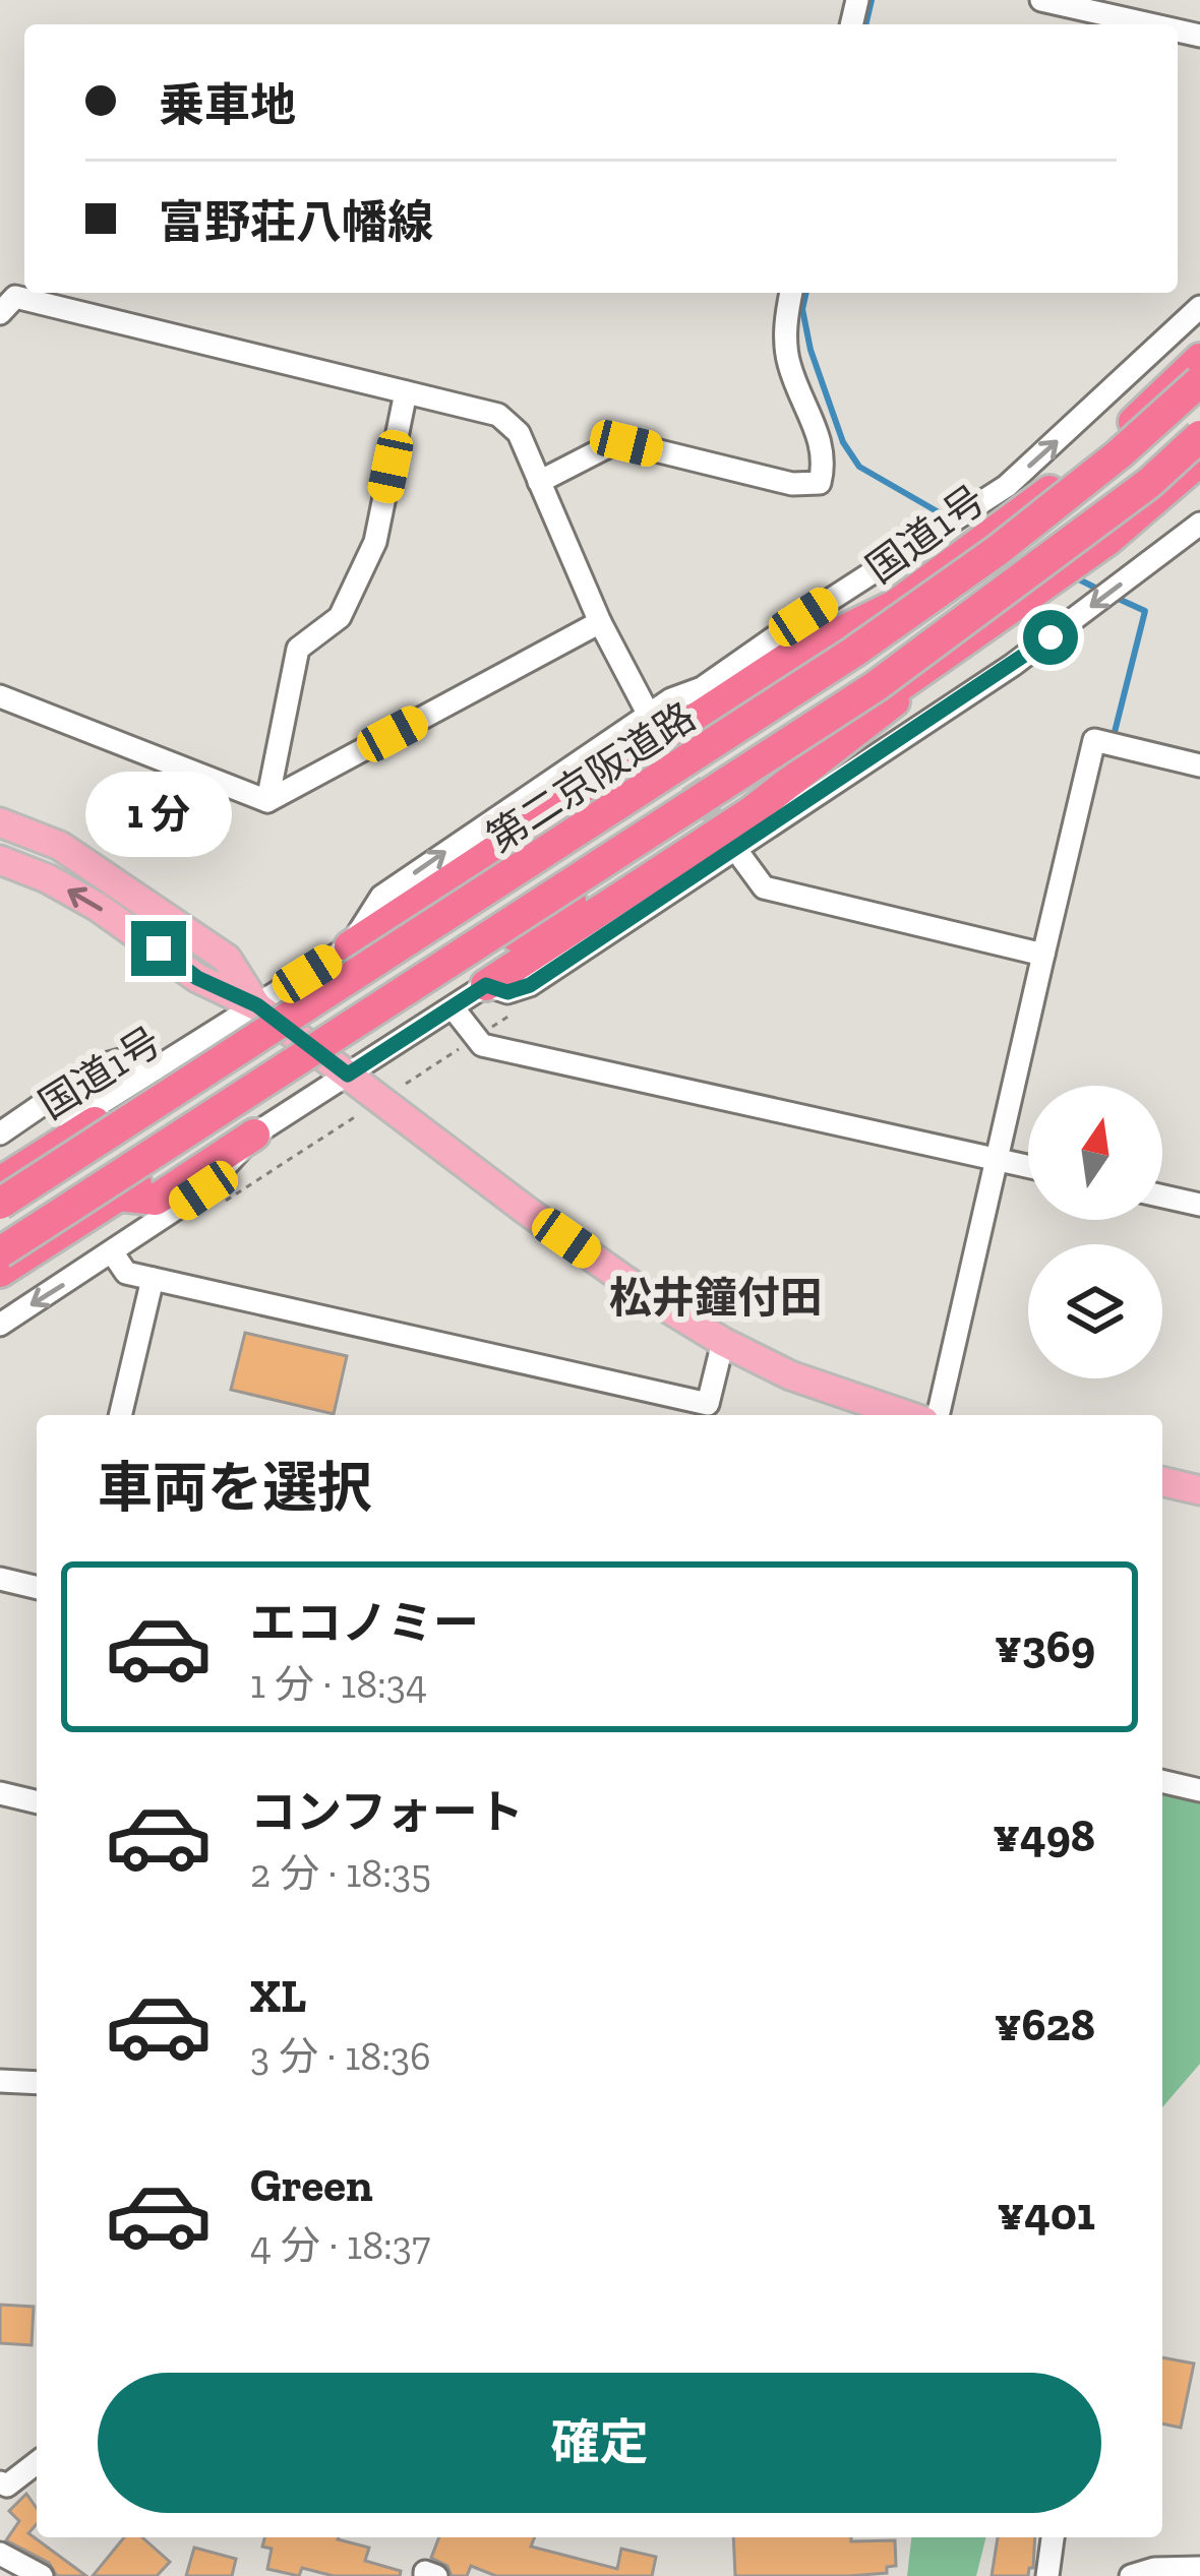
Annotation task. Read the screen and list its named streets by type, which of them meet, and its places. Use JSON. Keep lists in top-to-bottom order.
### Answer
{
  "streets": {
    "highway": ["国道1号", "第二京阪道路"]
  },
  "crossings": [
    ["国道1号", "第二京阪道路"]
  ],
  "districts": ["松井鐘付田"],
  "north": "top",
  "page": {
    "banner": ["乗車地", "富野荘八幡線"],
    "bubble": "1 分",
    "heading": "車両を選択",
    "list": [
      {
        "name": "エコノミー",
        "note": "1 分 · 18:34",
        "value": "¥369"
      },
      {
        "name": "コンフォート",
        "note": "2 分 · 18:35",
        "value": "¥498"
      },
      {
        "name": "XL",
        "note": "3 分 · 18:36",
        "value": "¥628"
      },
      {
        "name": "Green",
        "note": "4 分 · 18:37",
        "value": "¥401"
      }
    ],
    "buttons": "確定"
  }
}
